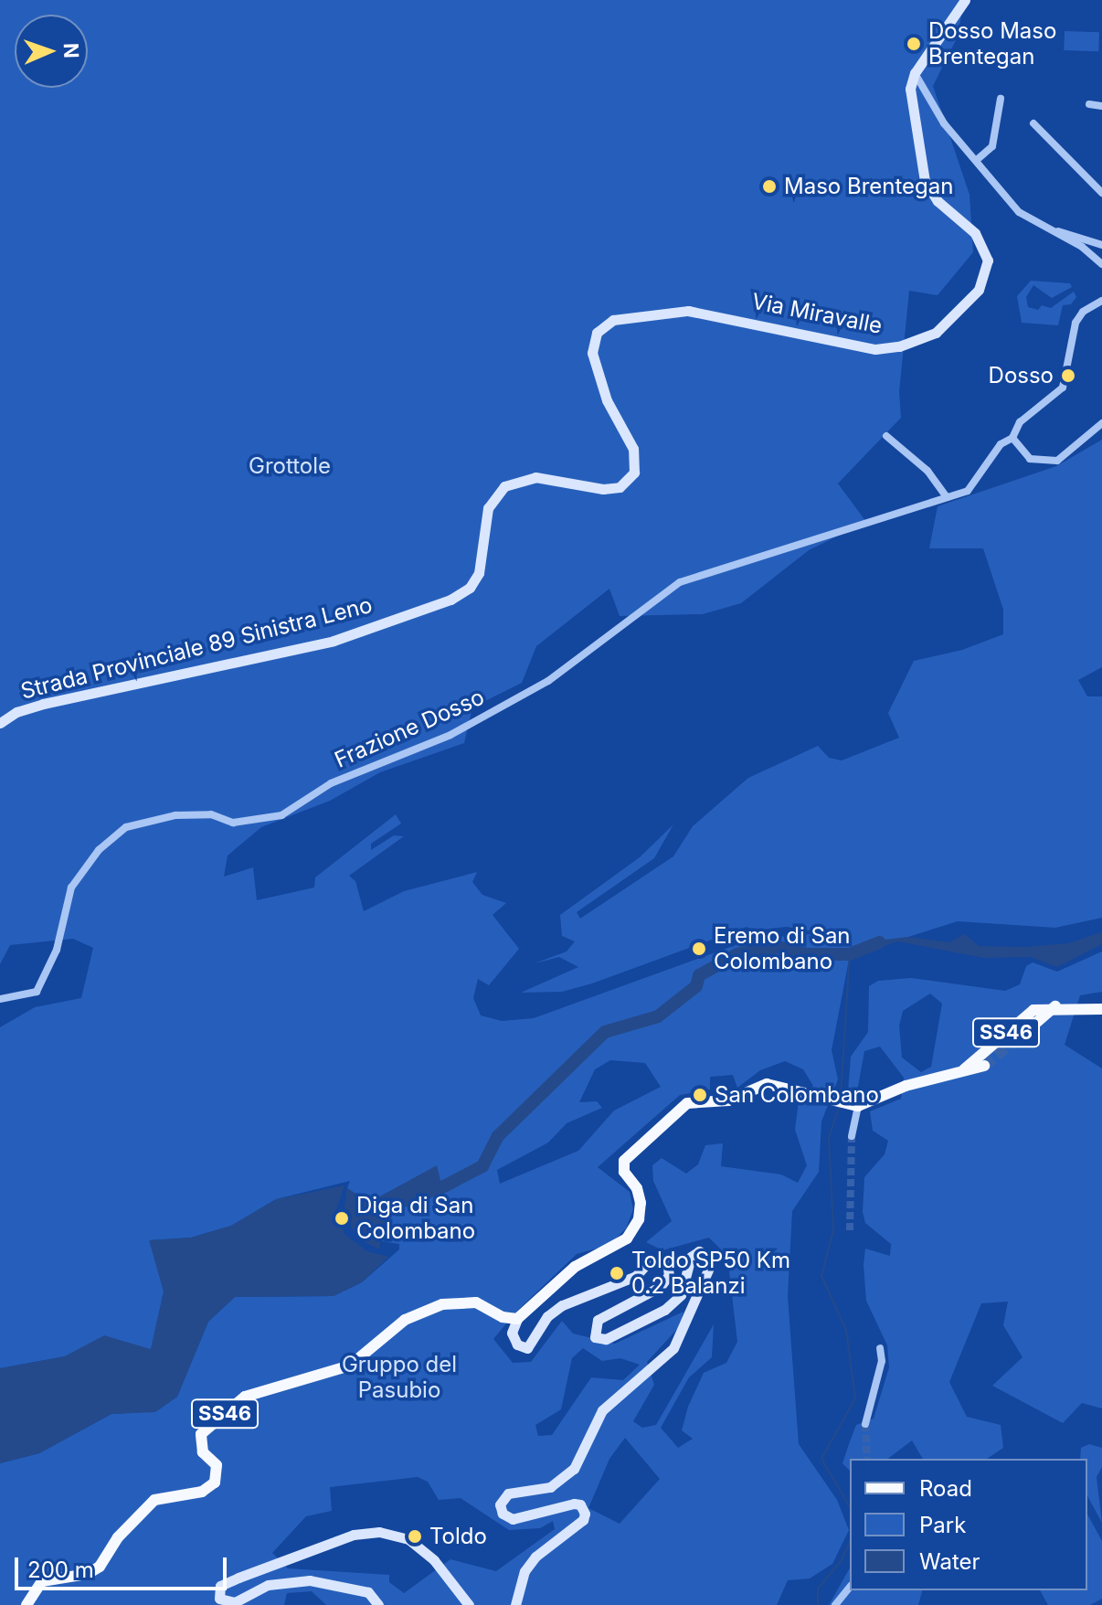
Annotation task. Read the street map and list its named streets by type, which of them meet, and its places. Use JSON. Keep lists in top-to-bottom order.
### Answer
{
  "streets": {
    "main road": ["SS46"],
    "street": ["Via Miravalle", "Strada Provinciale 89 Sinistra Leno", "Frazione Dosso"]
  },
  "crossings": [
    ["Via Miravalle", "Strada Provinciale 89 Sinistra Leno"]
  ],
  "parks": ["Grottole", "Gruppo del Pasubio"],
  "places": [
    "Dosso Maso Brentegan",
    "Maso Brentegan",
    "Dosso",
    "Eremo di San Colombano",
    "San Colombano",
    "Diga di San Colombano",
    "Toldo SP50 Km 0.2 Balanzi",
    "Toldo"
  ],
  "legend": ["Road", "Park", "Water"],
  "scale_bar": "200 m",
  "north": "right"
}
